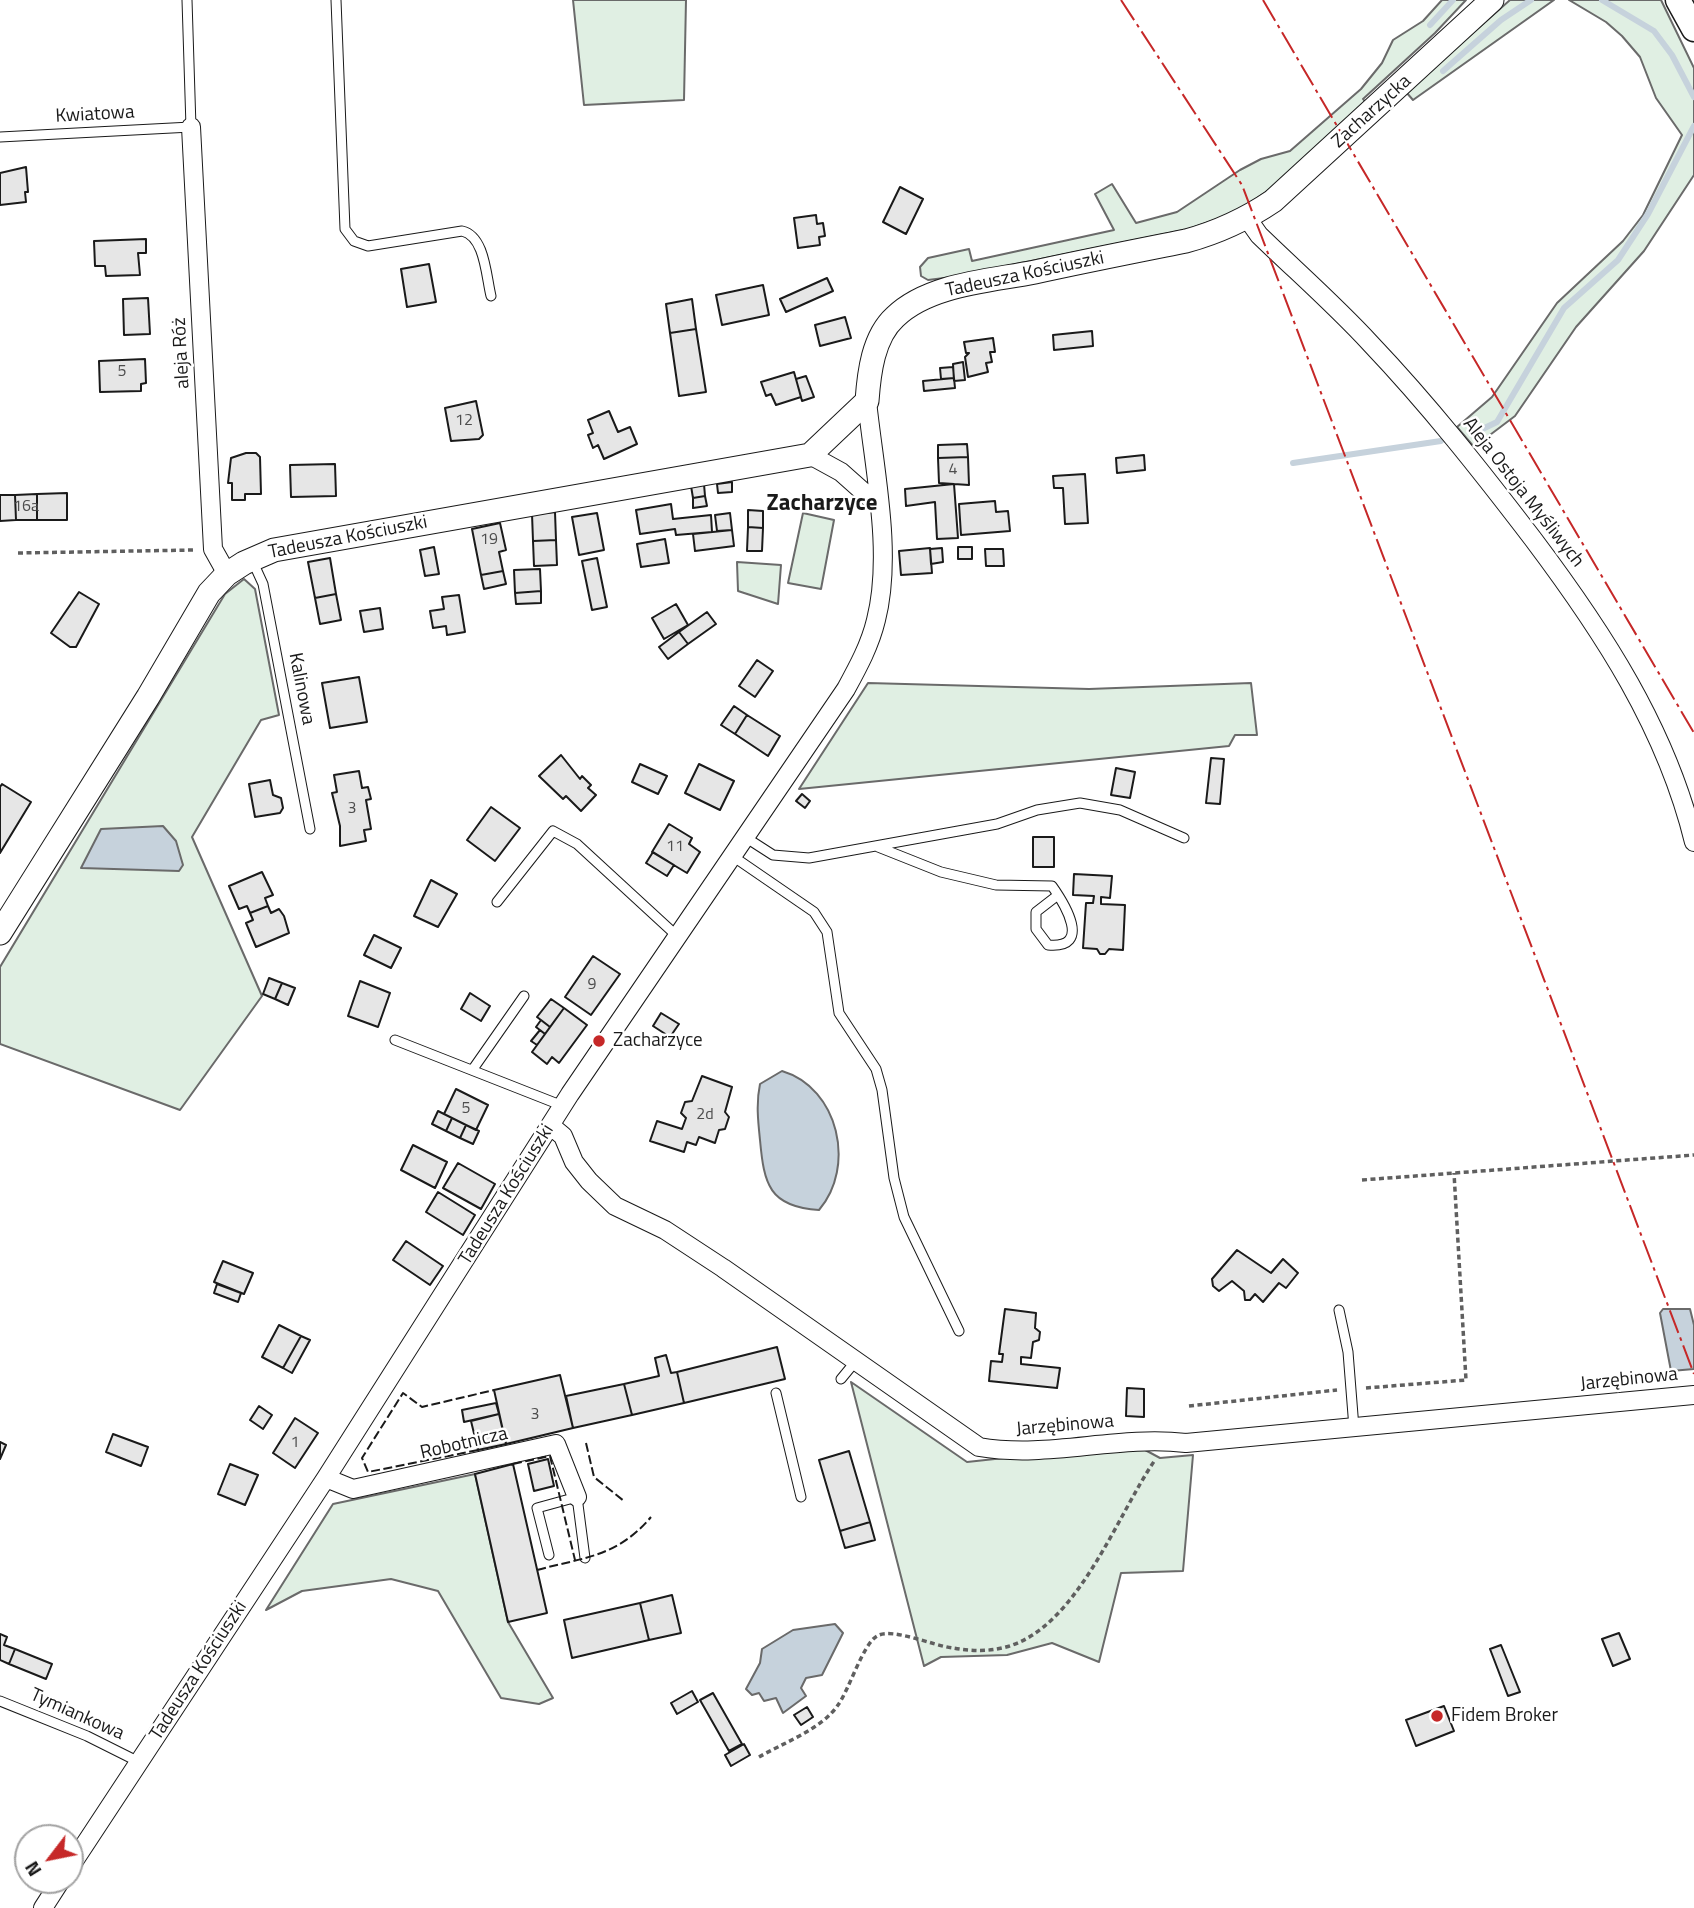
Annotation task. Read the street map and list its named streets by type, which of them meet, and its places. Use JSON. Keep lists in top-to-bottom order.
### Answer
{
  "streets": {
    "street": [
      "Zacharzycka",
      "Tadeusza Kościuszki",
      "aleja Róż",
      "Aleja Ostoja Myśliwych",
      "Jarzębinowa",
      "Robotnicza"
    ],
    "lane": ["Kwiatowa", "Kalinowa", "Tymiankowa"]
  },
  "crossings": [
    ["Zacharzycka", "Tadeusza Kościuszki"],
    ["Zacharzycka", "Aleja Ostoja Myśliwych"],
    ["Kwiatowa", "aleja Róż"],
    ["Tadeusza Kościuszki", "aleja Róż"],
    ["Tadeusza Kościuszki", "Aleja Ostoja Myśliwych"],
    ["Tadeusza Kościuszki", "Kalinowa"],
    ["Tadeusza Kościuszki", "Jarzębinowa"],
    ["Tadeusza Kościuszki", "Robotnicza"],
    ["Tadeusza Kościuszki", "Tymiankowa"]
  ],
  "districts": ["Zacharzyce"],
  "places": ["Zacharzyce", "Fidem Broker"],
  "house_numbers": [
    "5",
    "12",
    "4",
    "16a",
    "19",
    "3",
    "11",
    "9",
    "5",
    "2d",
    "3",
    "1"
  ],
  "north": "bottom left"
}
